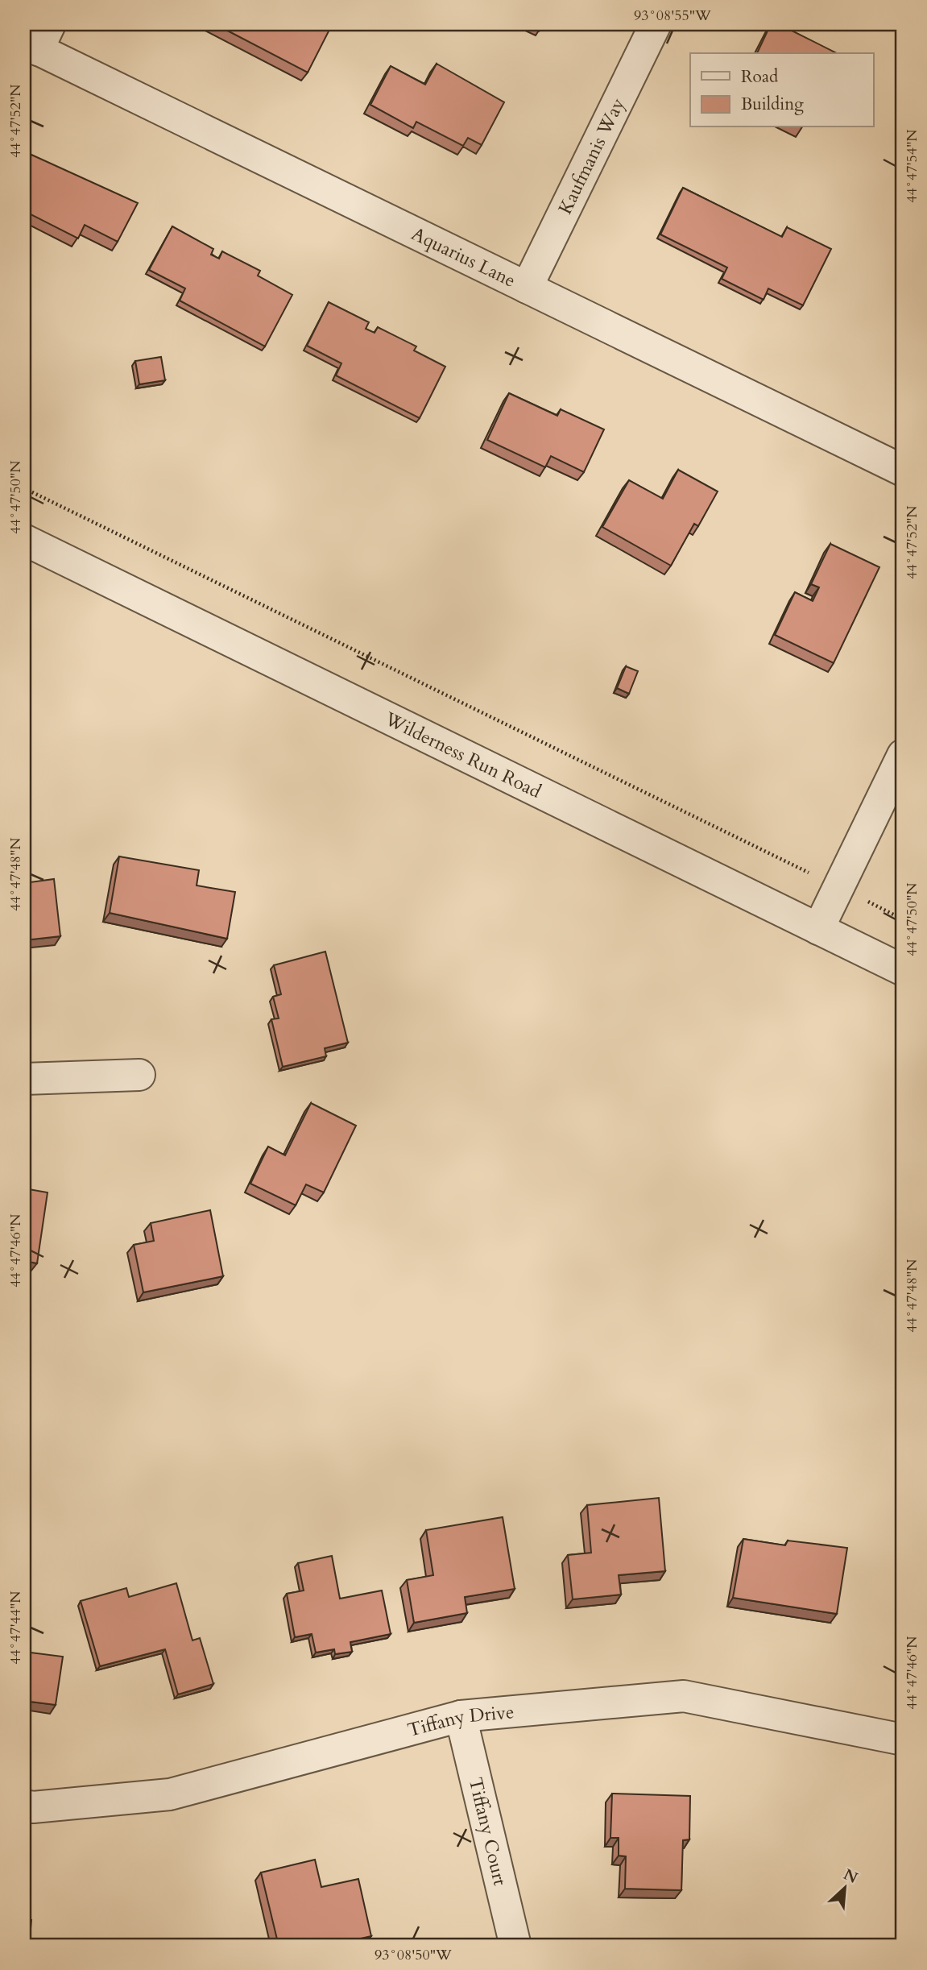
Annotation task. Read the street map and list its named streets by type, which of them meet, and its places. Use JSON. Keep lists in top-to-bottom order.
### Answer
{
  "streets": {
    "street": [
      "Kaufmanis Way",
      "Aquarius Lane",
      "Wilderness Run Road",
      "Tiffany Drive",
      "Tiffany Court"
    ]
  },
  "crossings": [
    ["Kaufmanis Way", "Aquarius Lane"],
    ["Tiffany Drive", "Tiffany Court"]
  ],
  "legend": ["Road", "Building"],
  "north": "top right",
  "coordinates": [
    "93°08'55\"W",
    "44°47'52\"N",
    "44°47'54\"N",
    "44°47'50\"N",
    "44°47'48\"N",
    "44°47'46\"N",
    "44°47'44\"N",
    "93°08'50\"W"
  ]
}
